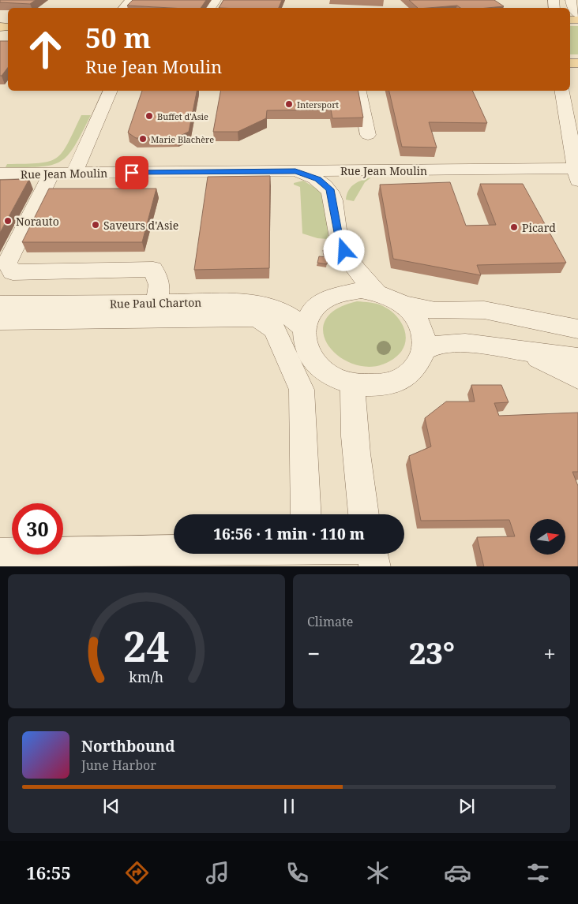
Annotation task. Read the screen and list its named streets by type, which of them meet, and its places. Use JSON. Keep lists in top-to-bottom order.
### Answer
{
  "streets": {
    "street": ["Rue Jean Moulin", "Rue Paul Charton"]
  },
  "places": [
    "Intersport",
    "Buffet d'Asie",
    "Marie Blachère",
    "Norauto",
    "Saveurs d'Asie",
    "Picard"
  ],
  "north": "right",
  "page": {
    "turn": ["50 m", "Rue Jean Moulin"],
    "limit": "30",
    "trip": "16:56 · 1 min · 110 m",
    "tile": "Climate",
    "heat": ["−", "23°", "+"],
    "song": ["Northbound", "June Harbor"],
    "tabs": "16:55",
    "gauge": ["24", "km/h"]
  }
}
